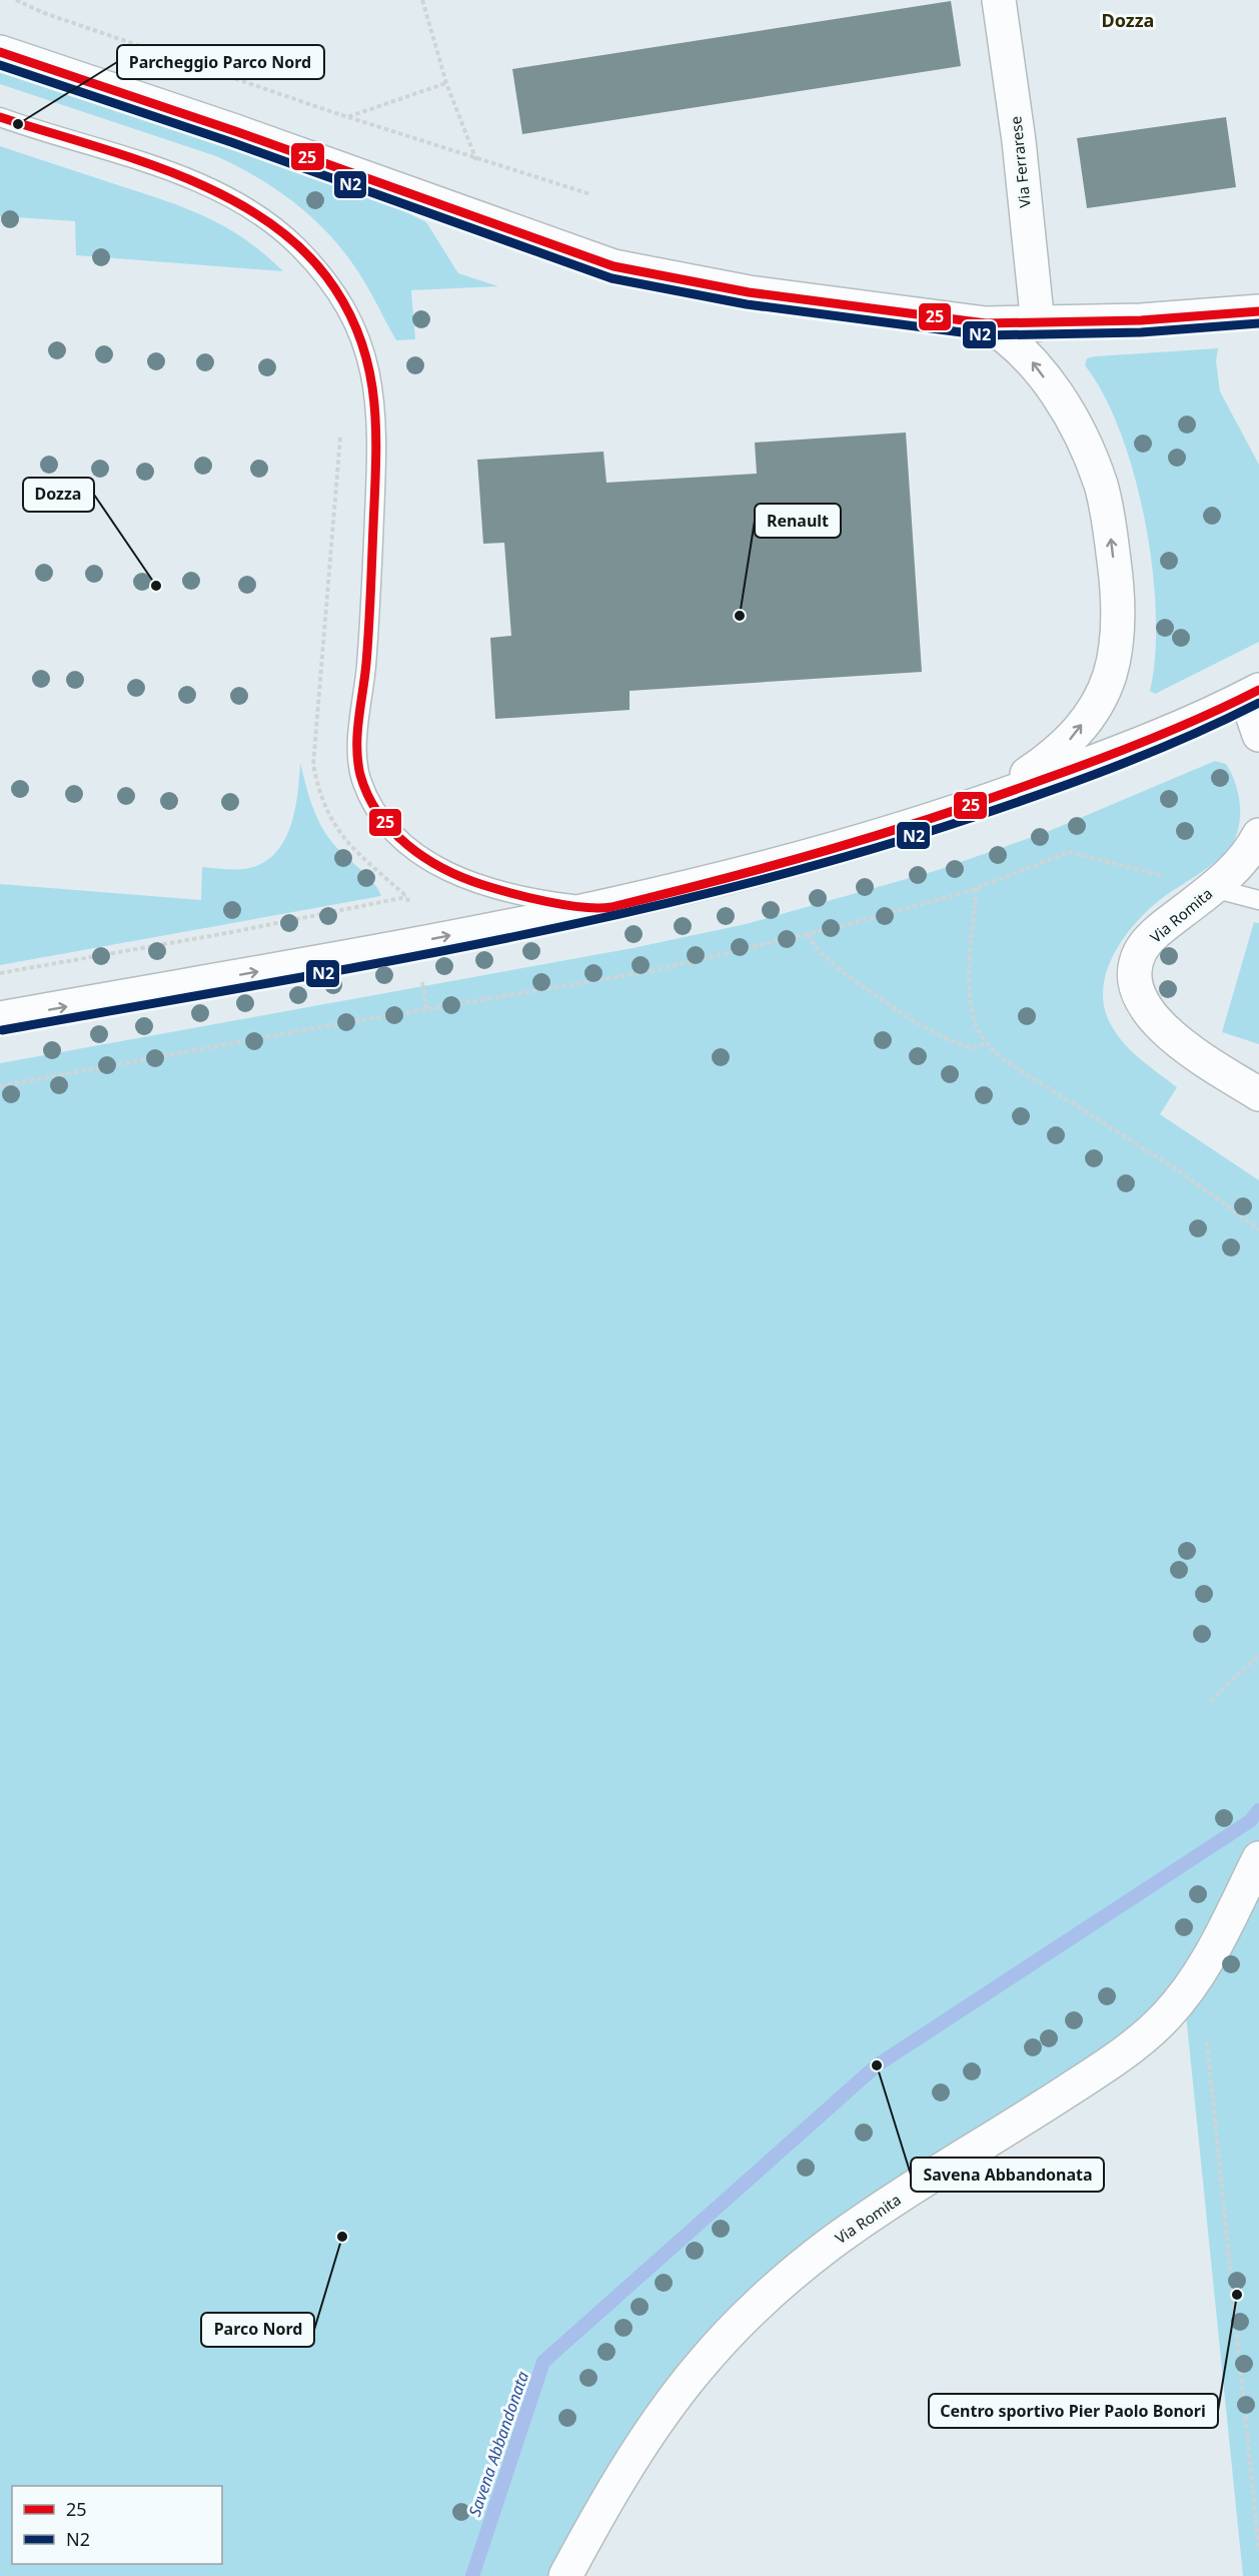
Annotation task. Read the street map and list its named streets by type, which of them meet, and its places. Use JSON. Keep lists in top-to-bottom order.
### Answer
{
  "streets": {
    "main road": ["Via Ferrarese", "Via Romita"]
  },
  "districts": ["Dozza"],
  "water": ["Savena Abbandonata"],
  "places": [
    "Parcheggio Parco Nord",
    "Dozza",
    "Renault",
    "Savena Abbandonata",
    "Parco Nord",
    "Centro sportivo Pier Paolo Bonori"
  ],
  "lines": ["transit line 25", "transit line N2"],
  "legend": ["25", "N2"]
}
